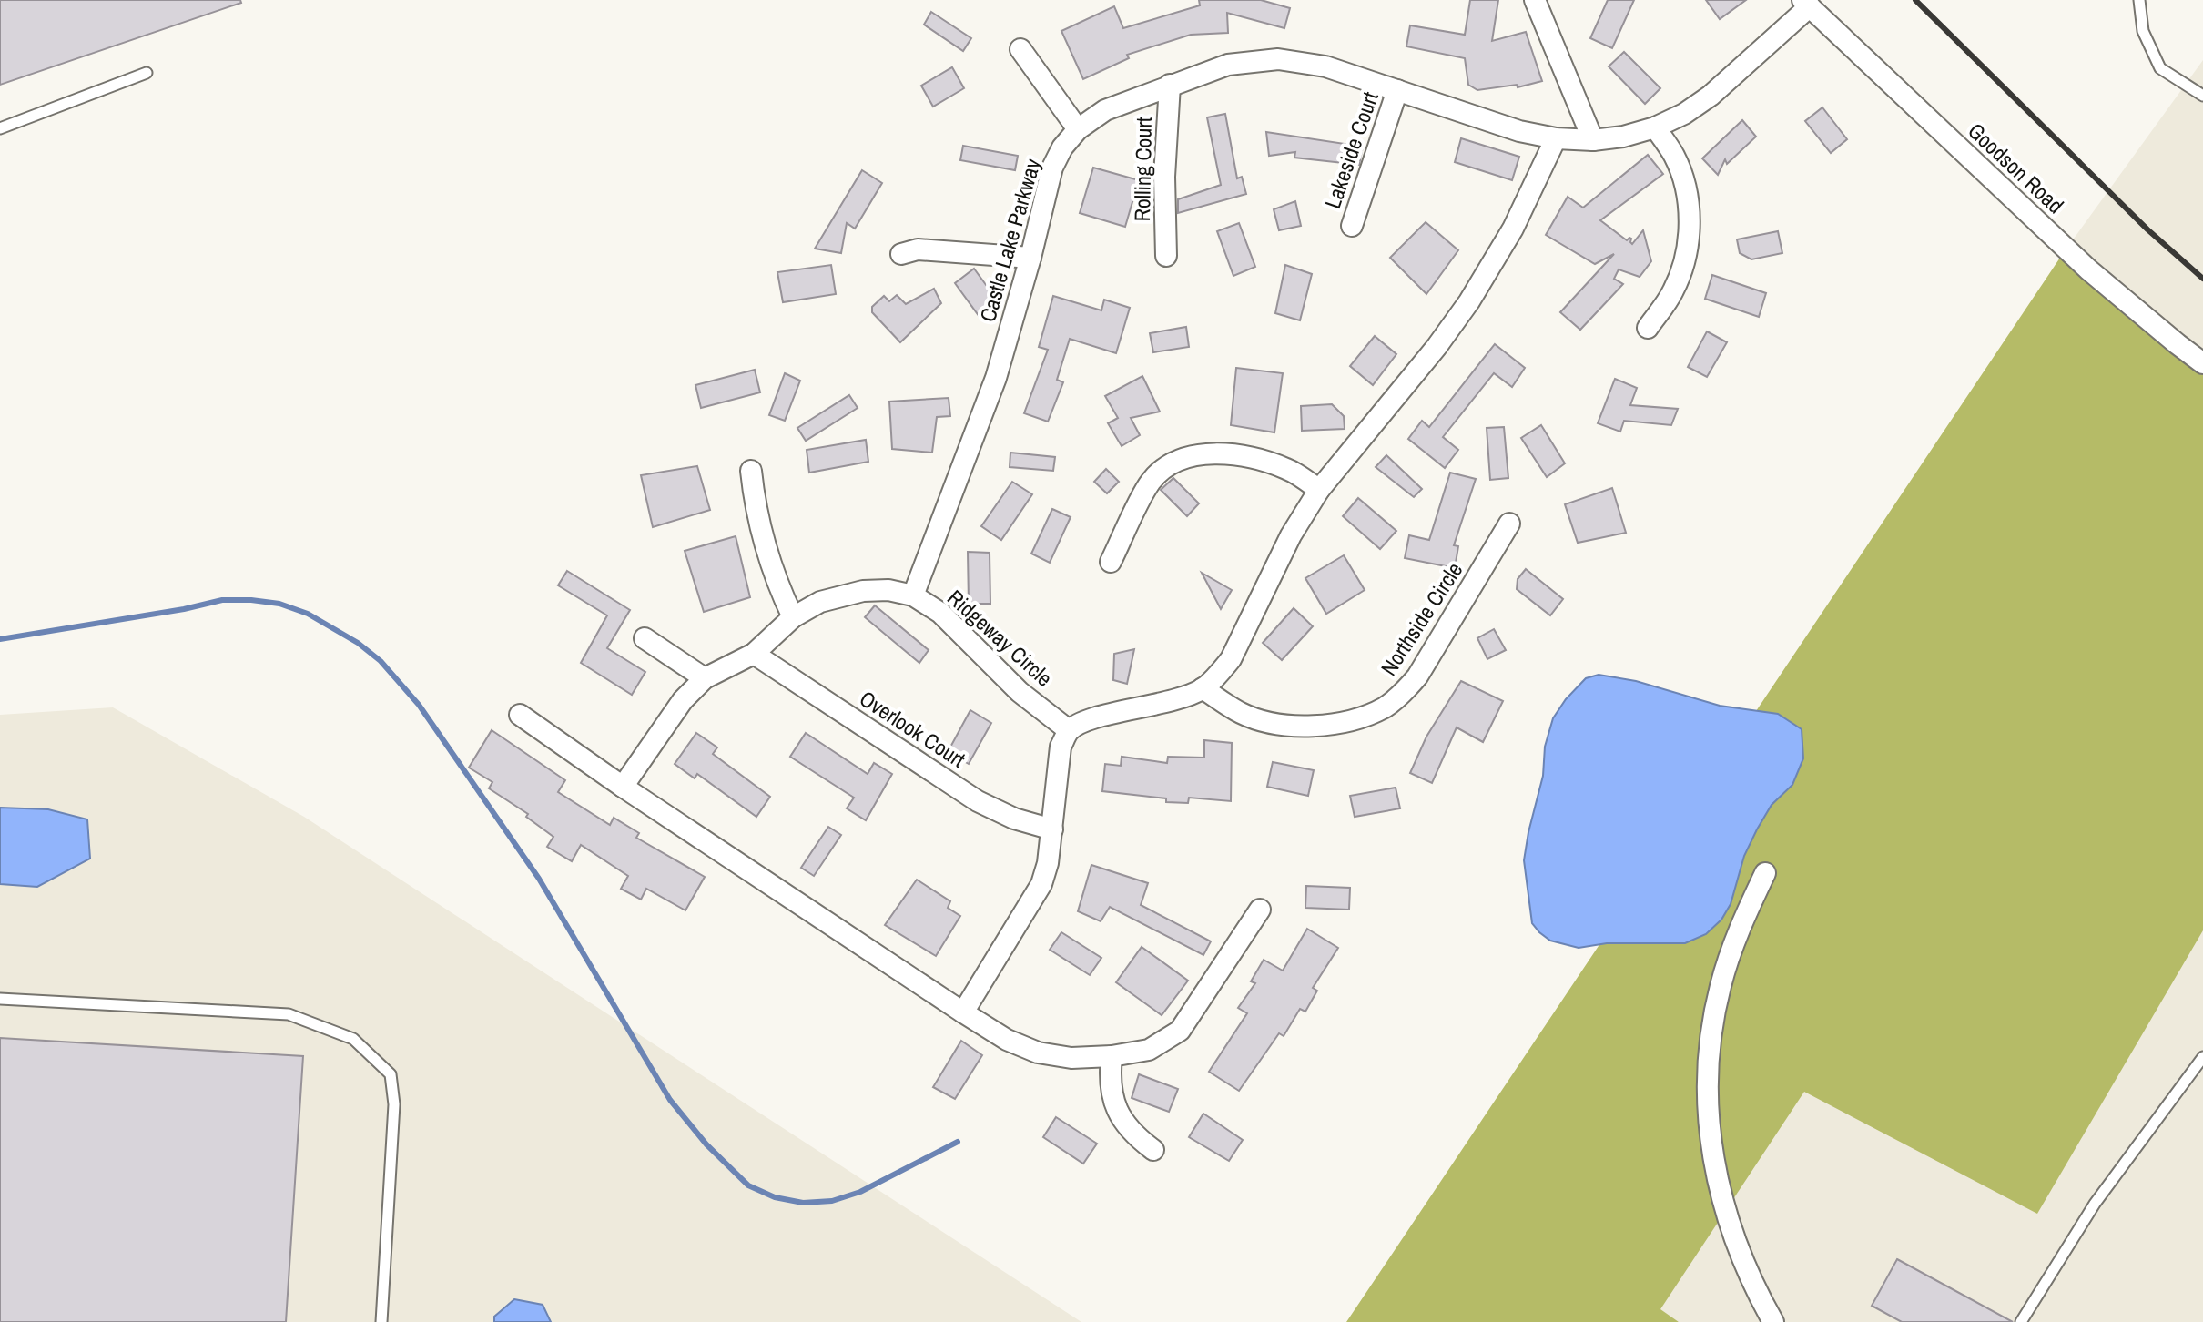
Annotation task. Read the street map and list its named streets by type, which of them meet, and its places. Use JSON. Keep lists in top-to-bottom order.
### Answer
{
  "streets": {
    "street": [
      "Lakeside Court",
      "Goodson Road",
      "Rolling Court",
      "Castle Lake Parkway",
      "Northside Circle",
      "Ridgeway Circle",
      "Overlook Court"
    ]
  },
  "crossings": [
    ["Lakeside Court", "Castle Lake Parkway"],
    ["Goodson Road", "Castle Lake Parkway"],
    ["Rolling Court", "Castle Lake Parkway"],
    ["Castle Lake Parkway", "Ridgeway Circle"],
    ["Ridgeway Circle", "Overlook Court"]
  ]
}
